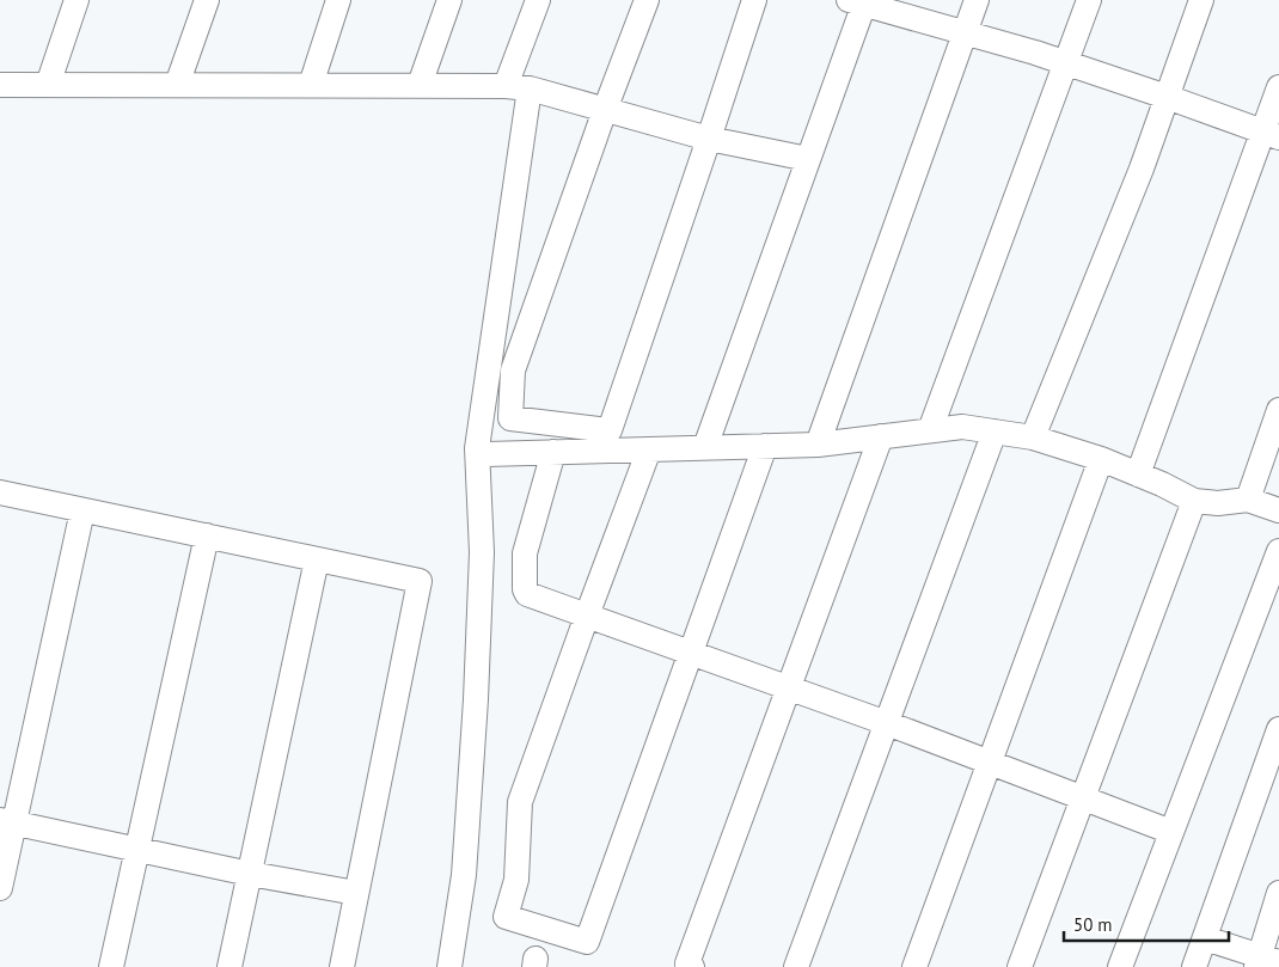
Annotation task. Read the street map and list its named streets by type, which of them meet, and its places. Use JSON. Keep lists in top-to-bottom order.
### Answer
{
  "scale_bar": "50 m"
}
